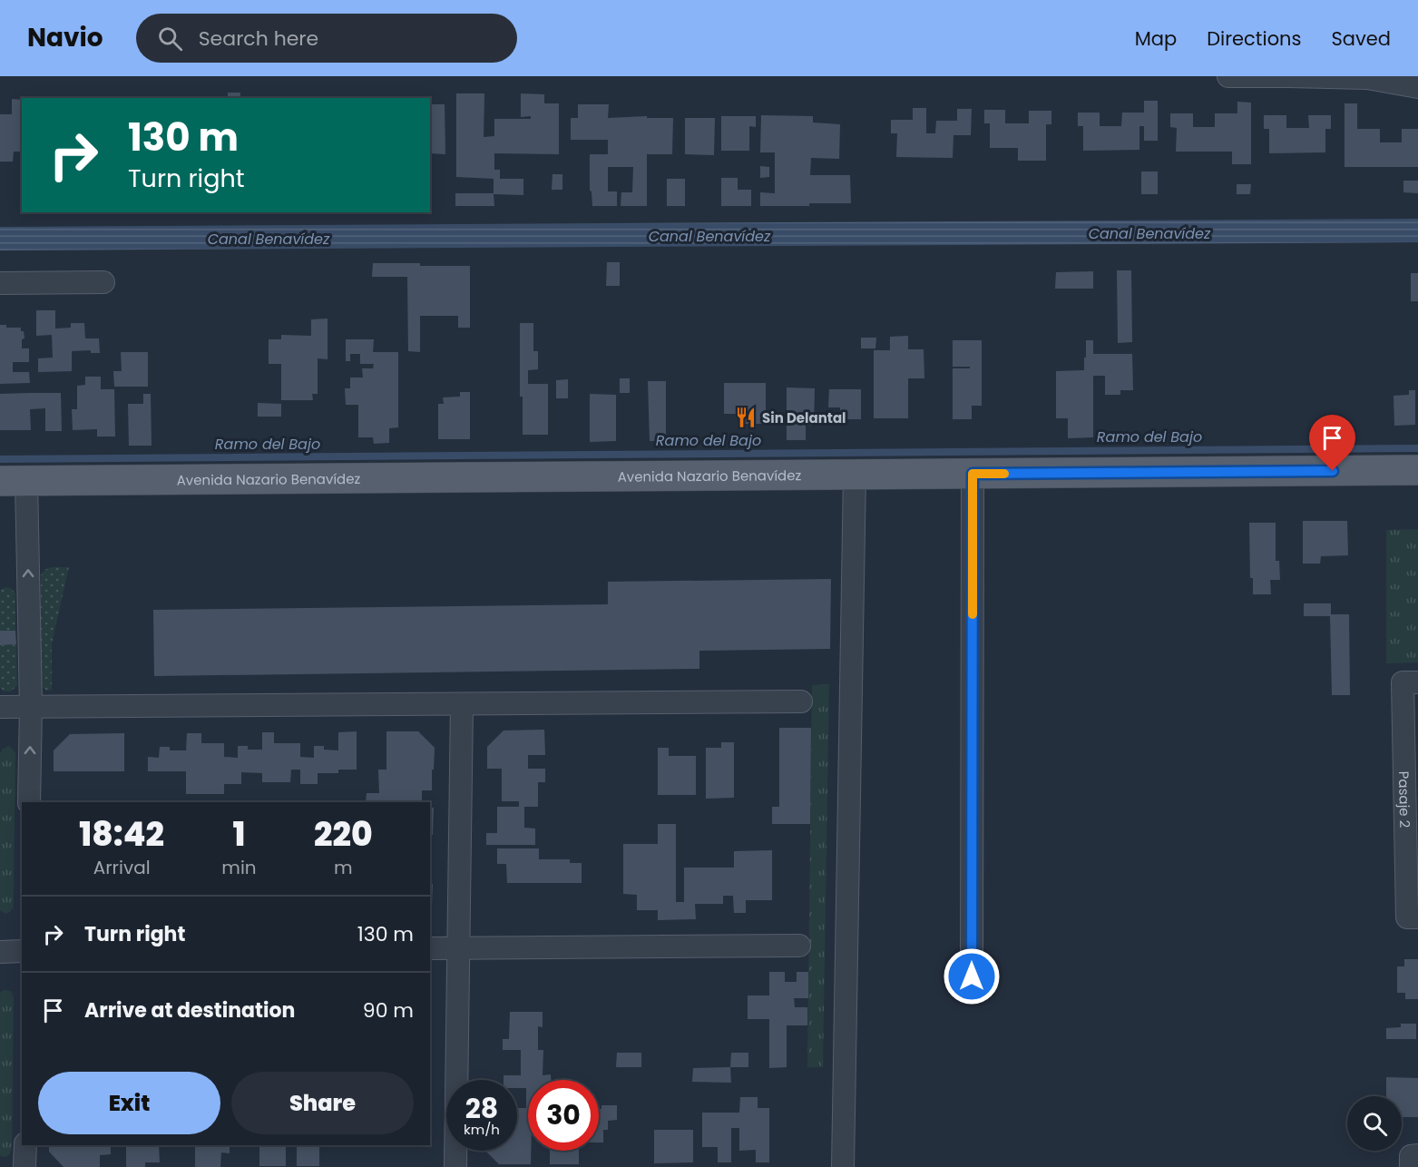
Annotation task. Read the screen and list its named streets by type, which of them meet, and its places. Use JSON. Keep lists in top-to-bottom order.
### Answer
{
  "streets": {
    "main road": ["Avenida Nazario Benavídez"],
    "street": ["Pasaje 2"]
  },
  "water": ["Canal Benavídez", "Ramo del Bajo"],
  "places": {
    "restaurant": ["Sin Delantal"]
  },
  "page": {
    "header": "Navio",
    "search": "Search here",
    "nav": ["Map", "Directions", "Saved"],
    "turn": ["130 m", "Turn right"],
    "eta": [
      "18:42",
      "Arrival",
      "1",
      "min",
      "220",
      "m"
    ],
    "list": [
      {
        "name": "Turn right",
        "value": "130 m"
      },
      {
        "name": "Arrive at destination",
        "value": "90 m"
      }
    ],
    "buttons": ["Exit", "Share"],
    "speed": "28 km/h",
    "limit": "30"
  }
}
